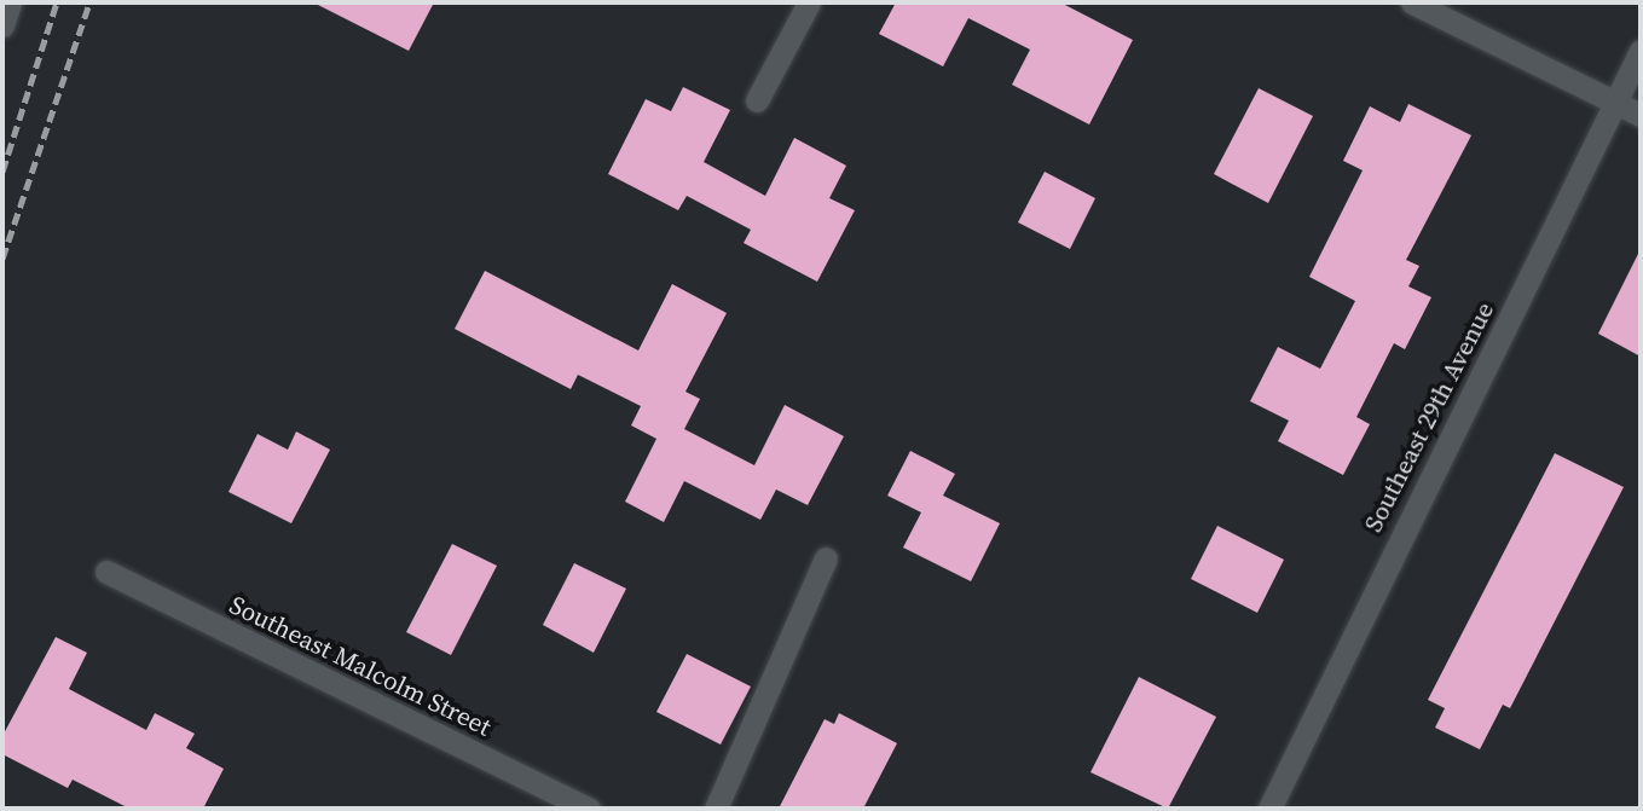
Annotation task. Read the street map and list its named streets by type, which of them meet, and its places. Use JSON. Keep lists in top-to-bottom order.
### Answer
{
  "streets": {
    "street": ["Southeast 29th Avenue", "Southeast Malcolm Street"]
  }
}
